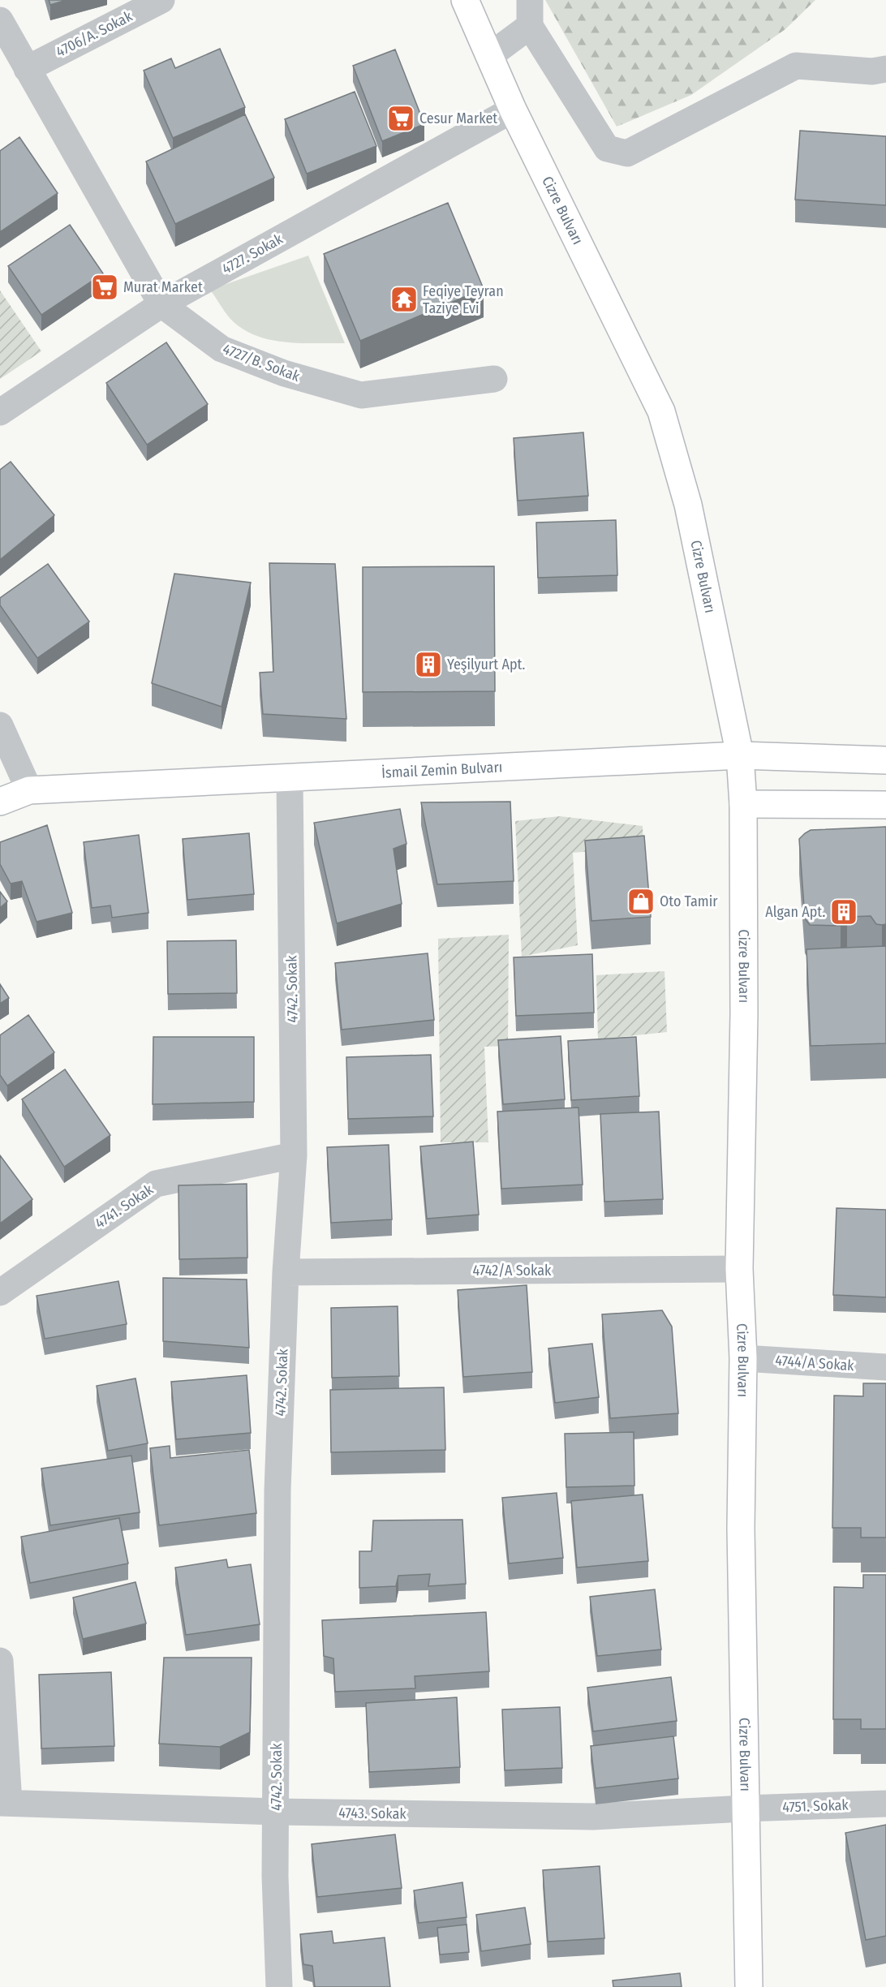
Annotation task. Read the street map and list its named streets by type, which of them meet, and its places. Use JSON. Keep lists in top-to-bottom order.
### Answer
{
  "streets": {
    "main road": ["Cizre Bulvarı", "İsmail Zemin Bulvarı"],
    "street": [
      "4706/A. Sokak",
      "4727. Sokak",
      "4727/B. Sokak",
      "4742. Sokak",
      "4741. Sokak",
      "4742/A Sokak",
      "4744/A Sokak",
      "4751. Sokak",
      "4743. Sokak"
    ]
  },
  "crossings": [
    ["4706/A. Sokak", "4727/B. Sokak"],
    ["Cizre Bulvarı", "4727. Sokak"],
    ["Cizre Bulvarı", "İsmail Zemin Bulvarı"],
    ["Cizre Bulvarı", "4742/A Sokak"],
    ["Cizre Bulvarı", "4744/A Sokak"],
    ["Cizre Bulvarı", "4751. Sokak"],
    ["Cizre Bulvarı", "4743. Sokak"],
    ["4727. Sokak", "4727/B. Sokak"],
    ["İsmail Zemin Bulvarı", "4742. Sokak"],
    ["4742. Sokak", "4741. Sokak"],
    ["4742. Sokak", "4742/A Sokak"],
    ["4742. Sokak", "4743. Sokak"],
    ["4751. Sokak", "4743. Sokak"]
  ],
  "places": {
    "supermarket": ["Cesur Market", "Murat Market"],
    "temple": ["Feqiye Teyran Taziye Evi"],
    "building": ["Yeşilyurt Apt.", "Algan Apt."],
    "shop": ["Oto Tamir"]
  }
}
